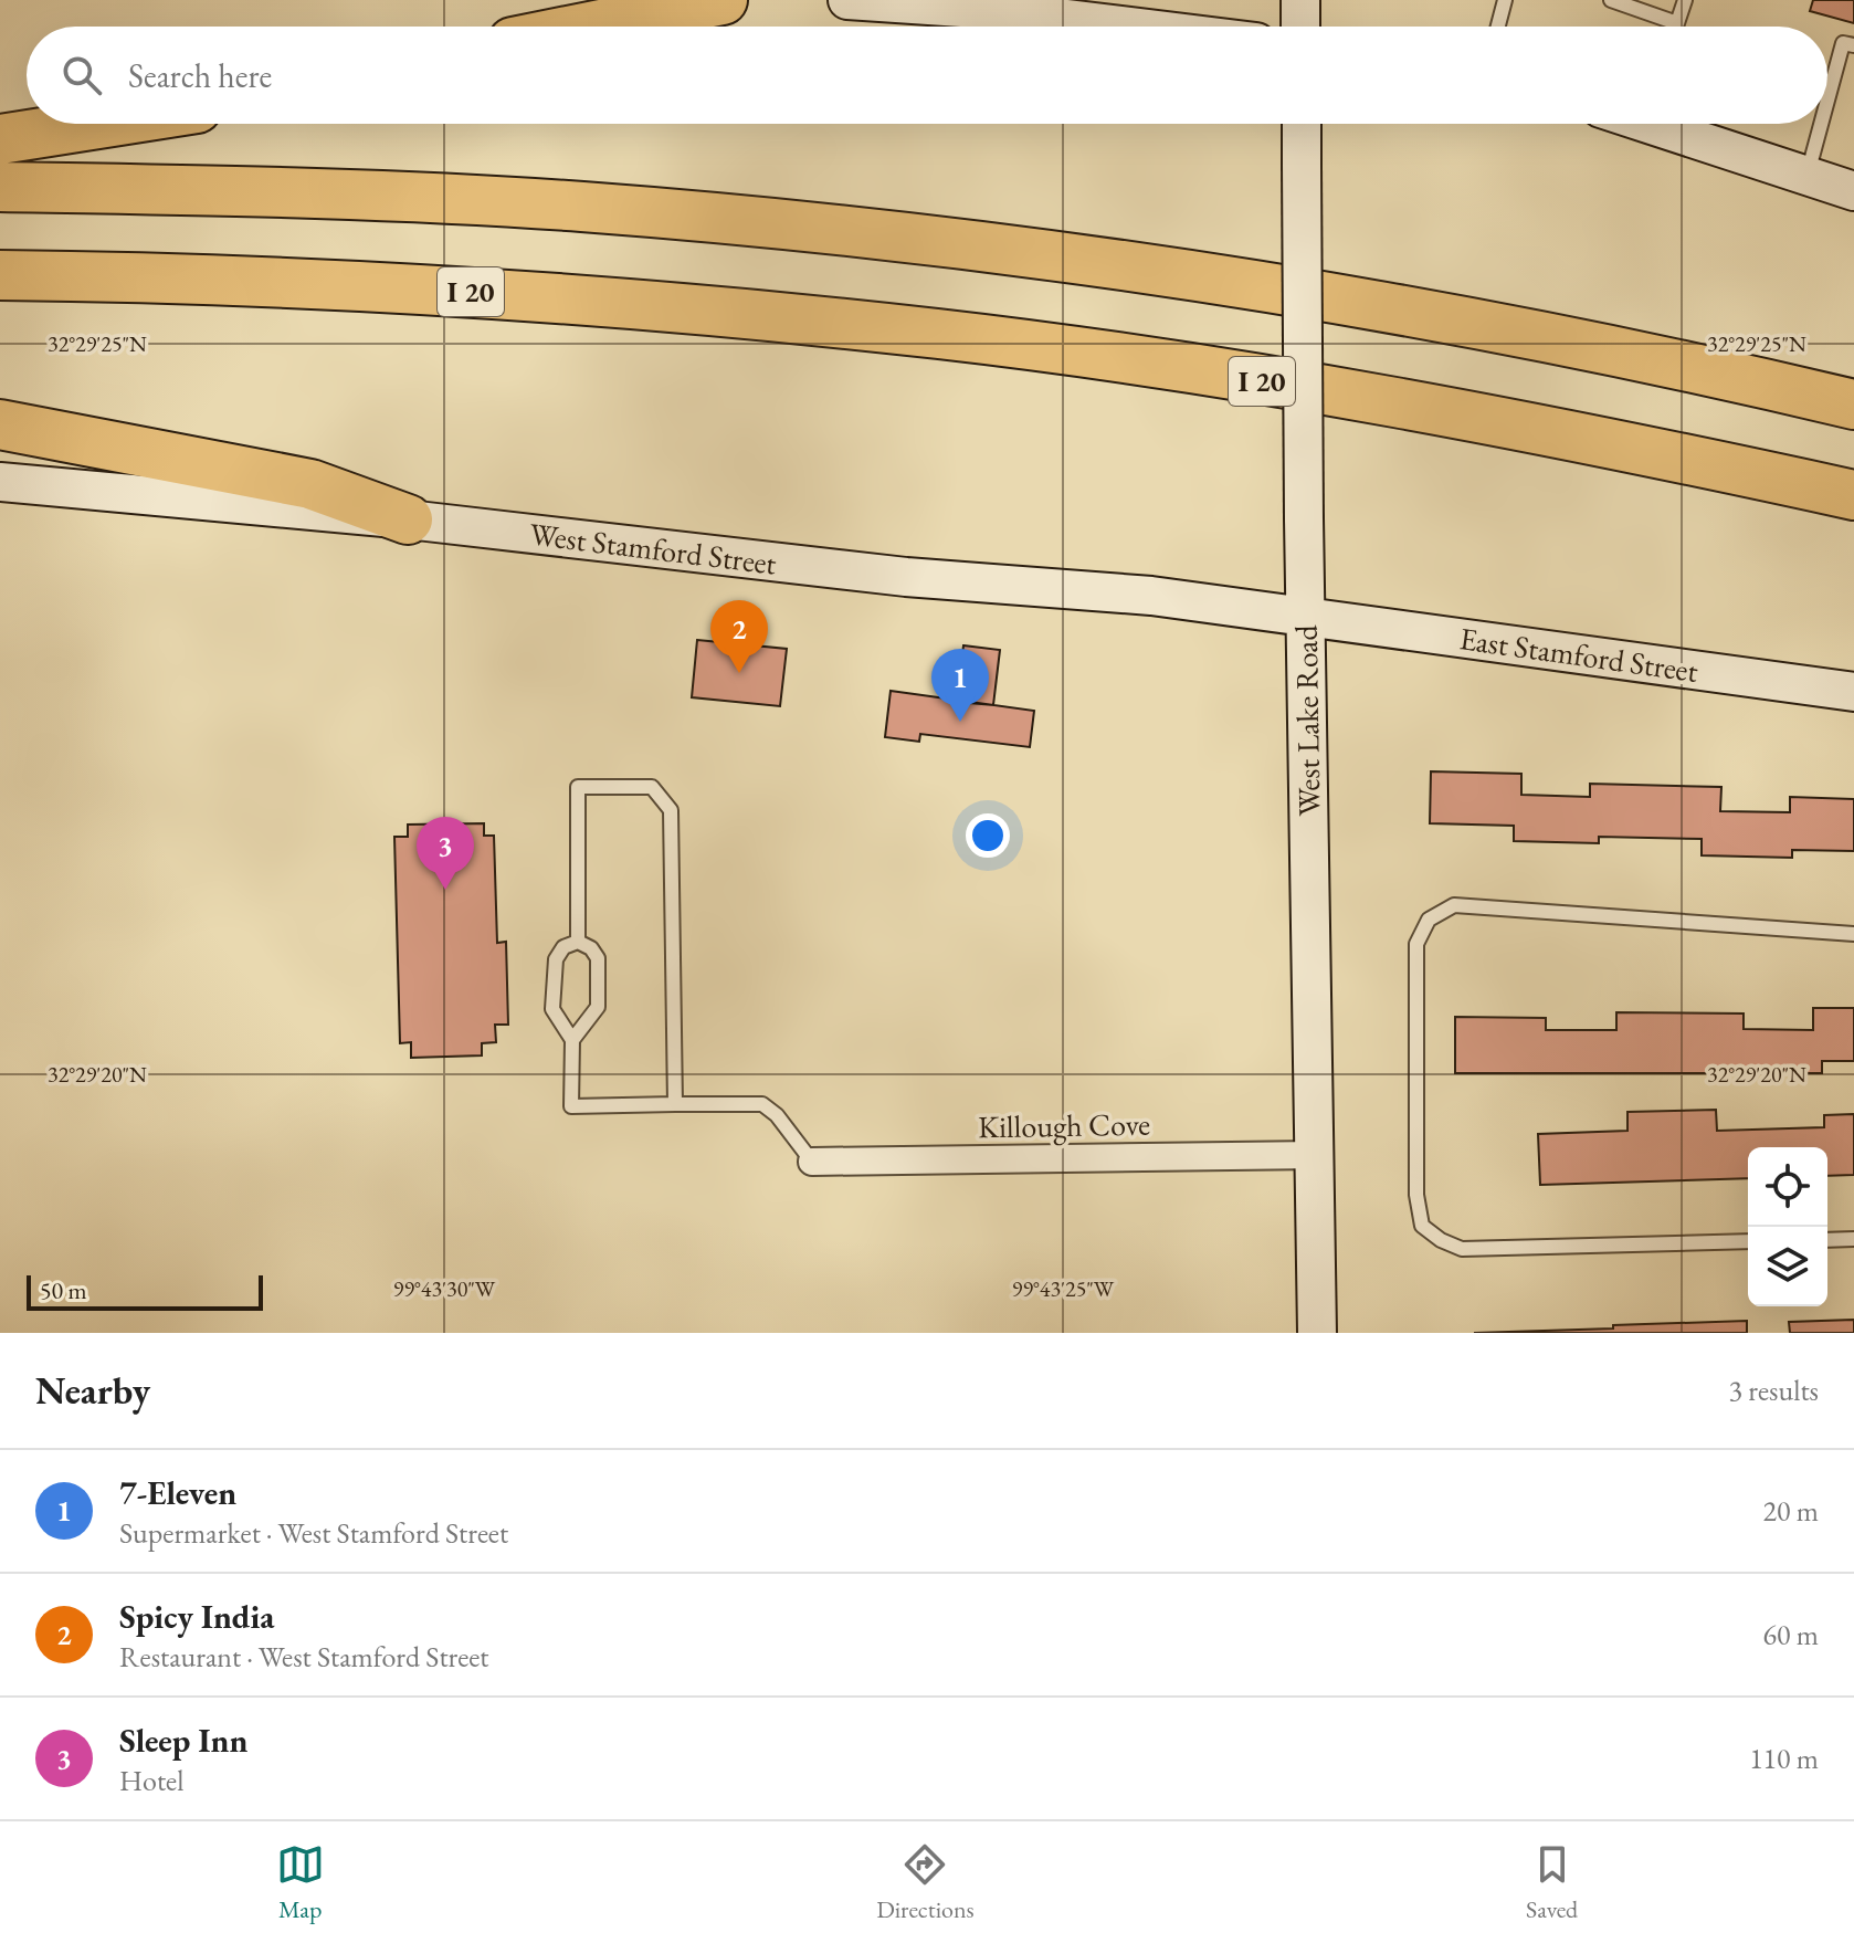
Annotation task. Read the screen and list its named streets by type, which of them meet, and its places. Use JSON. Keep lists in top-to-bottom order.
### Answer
{
  "streets": {
    "highway": ["I 20"],
    "main road": ["West Stamford Street", "East Stamford Street", "West Lake Road"],
    "street": ["Killough Cove"]
  },
  "crossings": [
    ["West Stamford Street", "East Stamford Street"],
    ["West Stamford Street", "West Lake Road"],
    ["East Stamford Street", "West Lake Road"],
    ["West Lake Road", "Killough Cove"]
  ],
  "scale_bar": "50 m",
  "page": {
    "search": "Search here",
    "pins": ["2", "1", "3"],
    "scale": "50 m",
    "heading": ["Nearby", "3 results"],
    "list": [
      {
        "mark": "1",
        "name": "7-Eleven",
        "note": "Supermarket · West Stamford Street",
        "value": "20 m"
      },
      {
        "mark": "2",
        "name": "Spicy India",
        "note": "Restaurant · West Stamford Street",
        "value": "60 m"
      },
      {
        "mark": "3",
        "name": "Sleep Inn",
        "note": "Hotel",
        "value": "110 m"
      }
    ],
    "nav": ["Map", "Directions", "Saved"]
  },
  "coordinates": [
    "32°29'25\"N",
    "32°29'20\"N",
    "99°43'30\"W",
    "99°43'25\"W"
  ]
}
